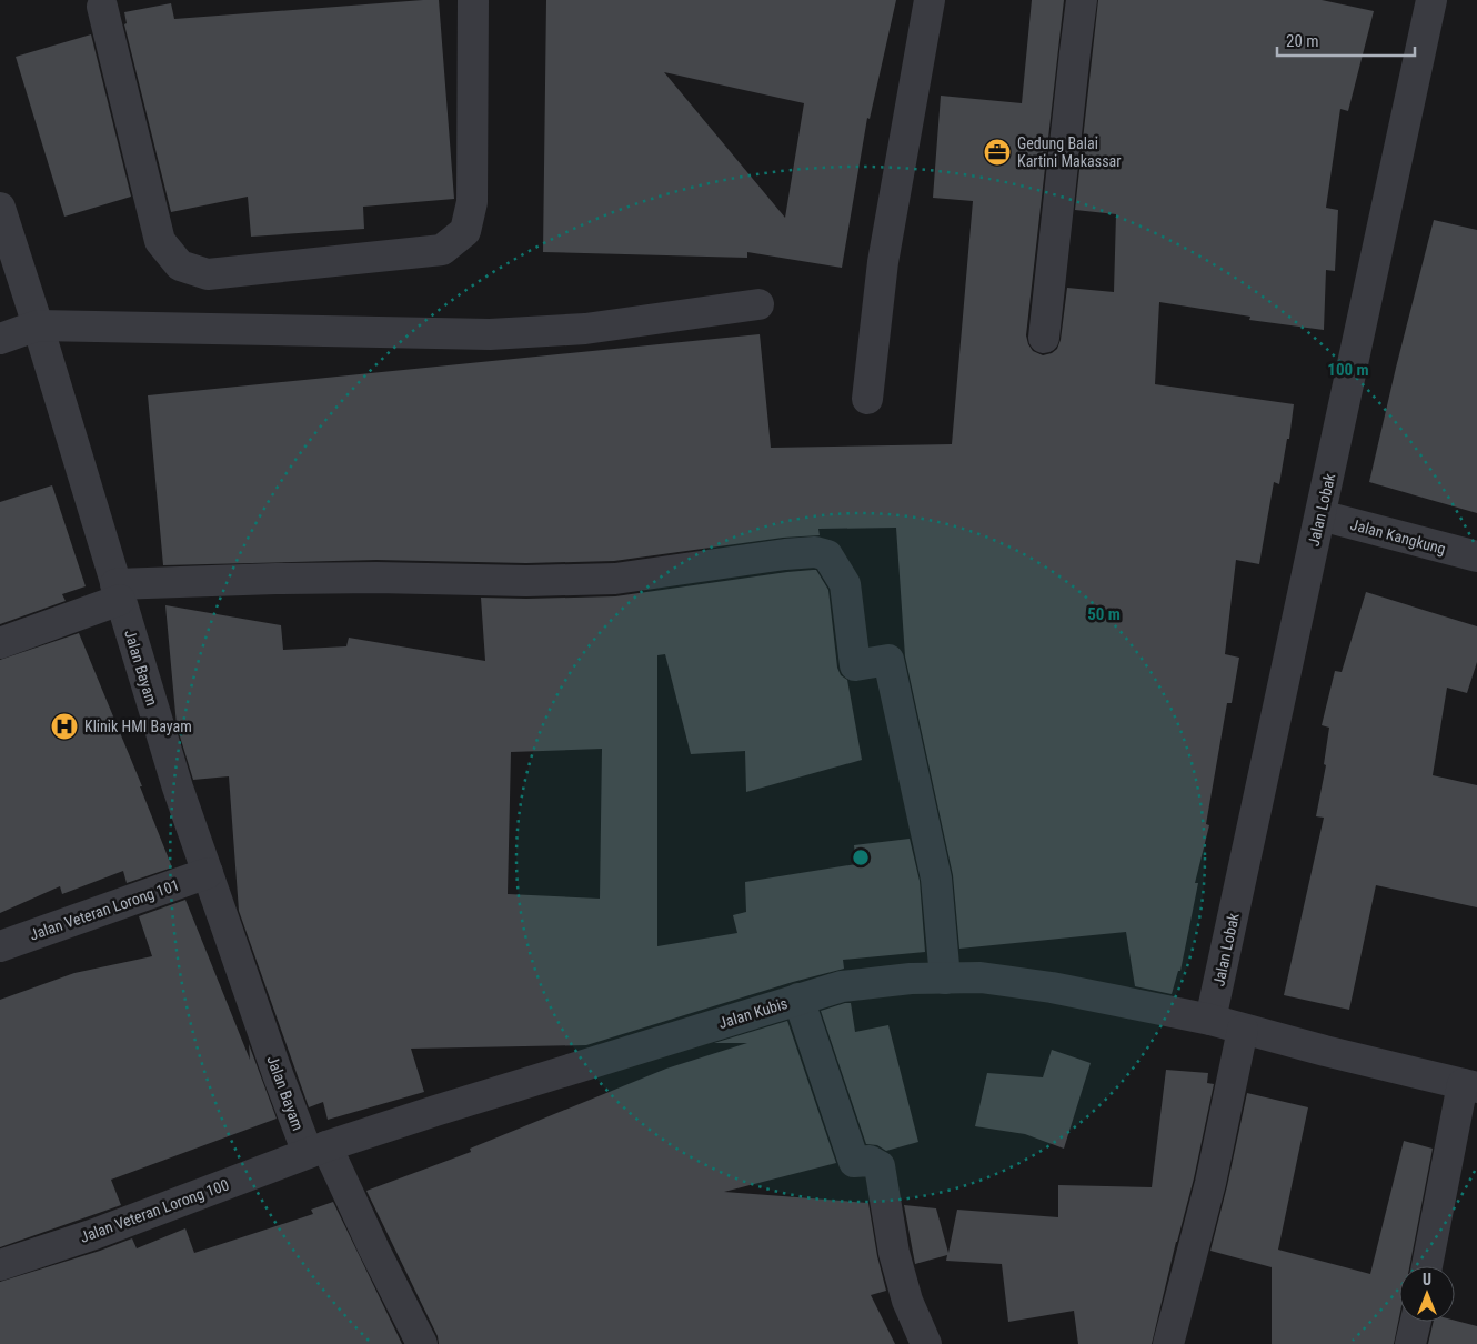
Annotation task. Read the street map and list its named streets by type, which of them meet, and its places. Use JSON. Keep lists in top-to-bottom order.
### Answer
{
  "streets": {
    "street": [
      "Jalan Lobak",
      "Jalan Kangkung",
      "Jalan Bayam",
      "Jalan Veteran Lorong 101",
      "Jalan Kubis",
      "Jalan Veteran Lorong 100"
    ]
  },
  "crossings": [
    ["Jalan Lobak", "Jalan Kangkung"],
    ["Jalan Lobak", "Jalan Kubis"],
    ["Jalan Bayam", "Jalan Veteran Lorong 101"],
    ["Jalan Bayam", "Jalan Kubis"],
    ["Jalan Bayam", "Jalan Veteran Lorong 100"],
    ["Jalan Kubis", "Jalan Veteran Lorong 100"]
  ],
  "places": {
    "office": ["Gedung Balai Kartini Makassar"],
    "hospital": ["Klinik HMI Bayam"]
  },
  "scale_bar": "20 m",
  "north": "top",
  "rings": ["100 m", "50 m"]
}
